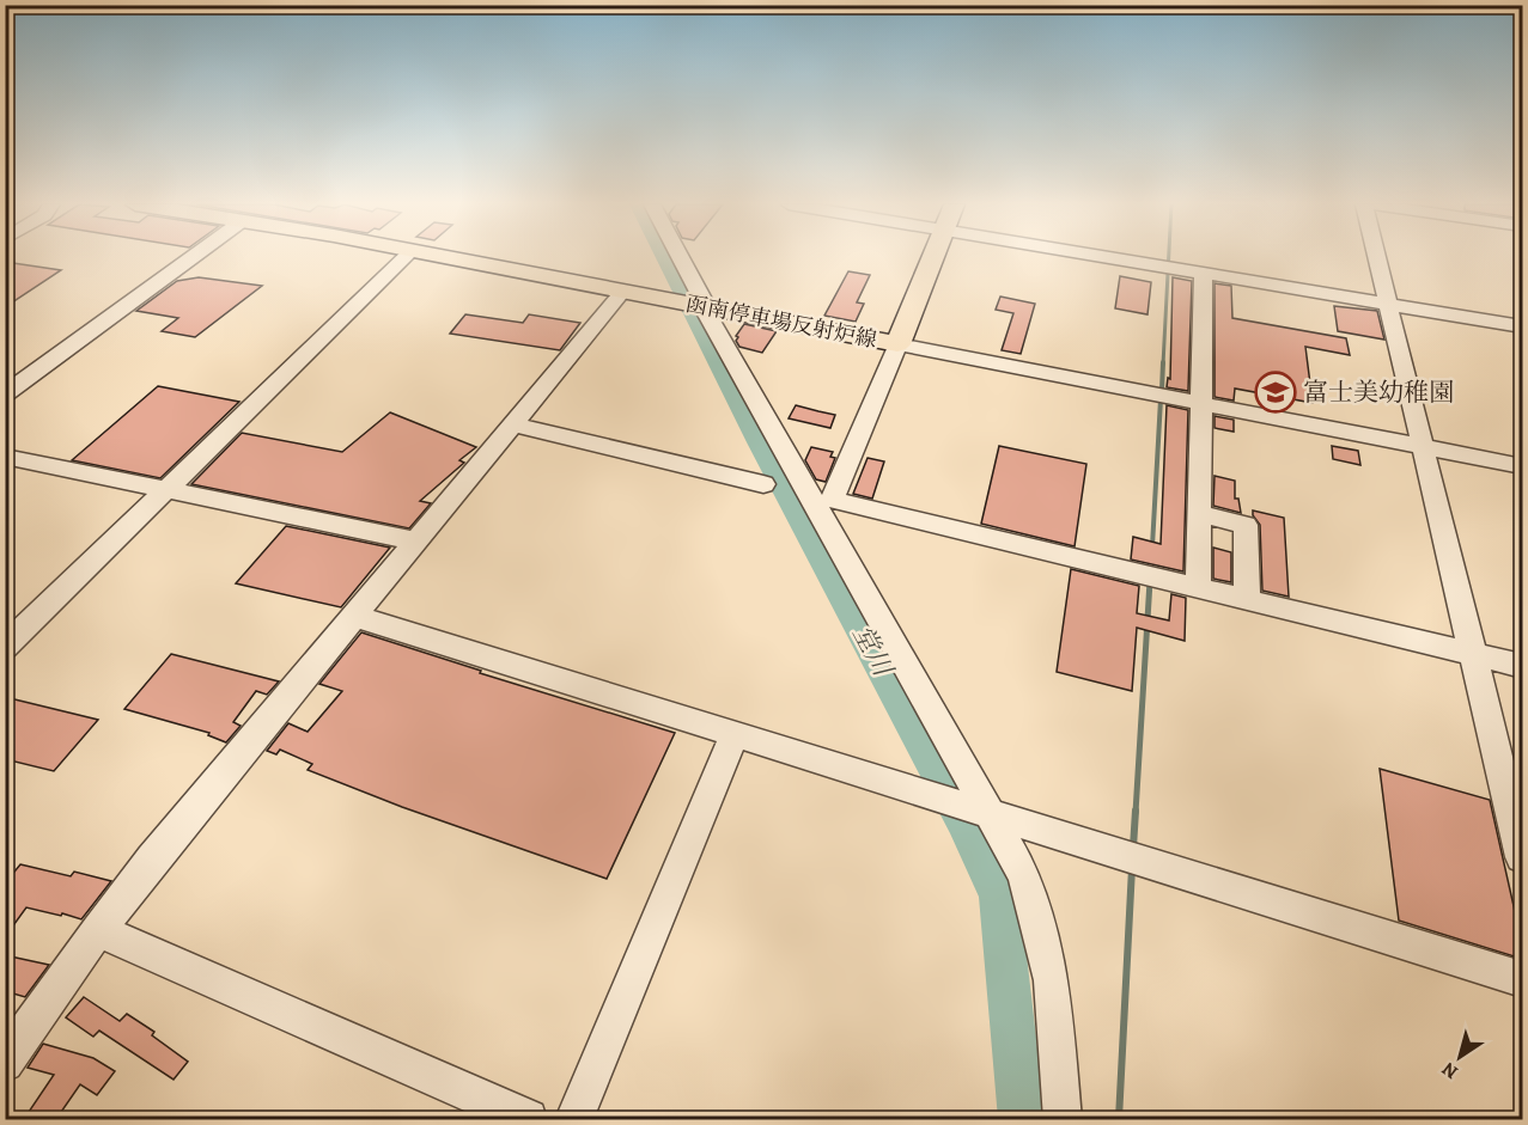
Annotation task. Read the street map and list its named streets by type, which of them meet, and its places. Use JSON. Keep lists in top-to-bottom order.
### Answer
{
  "streets": {
    "main road": ["函南停車場反射炉線"]
  },
  "water": ["堂川"],
  "places": {
    "school or university": ["富士美幼稚園"]
  },
  "north": "bottom left"
}
